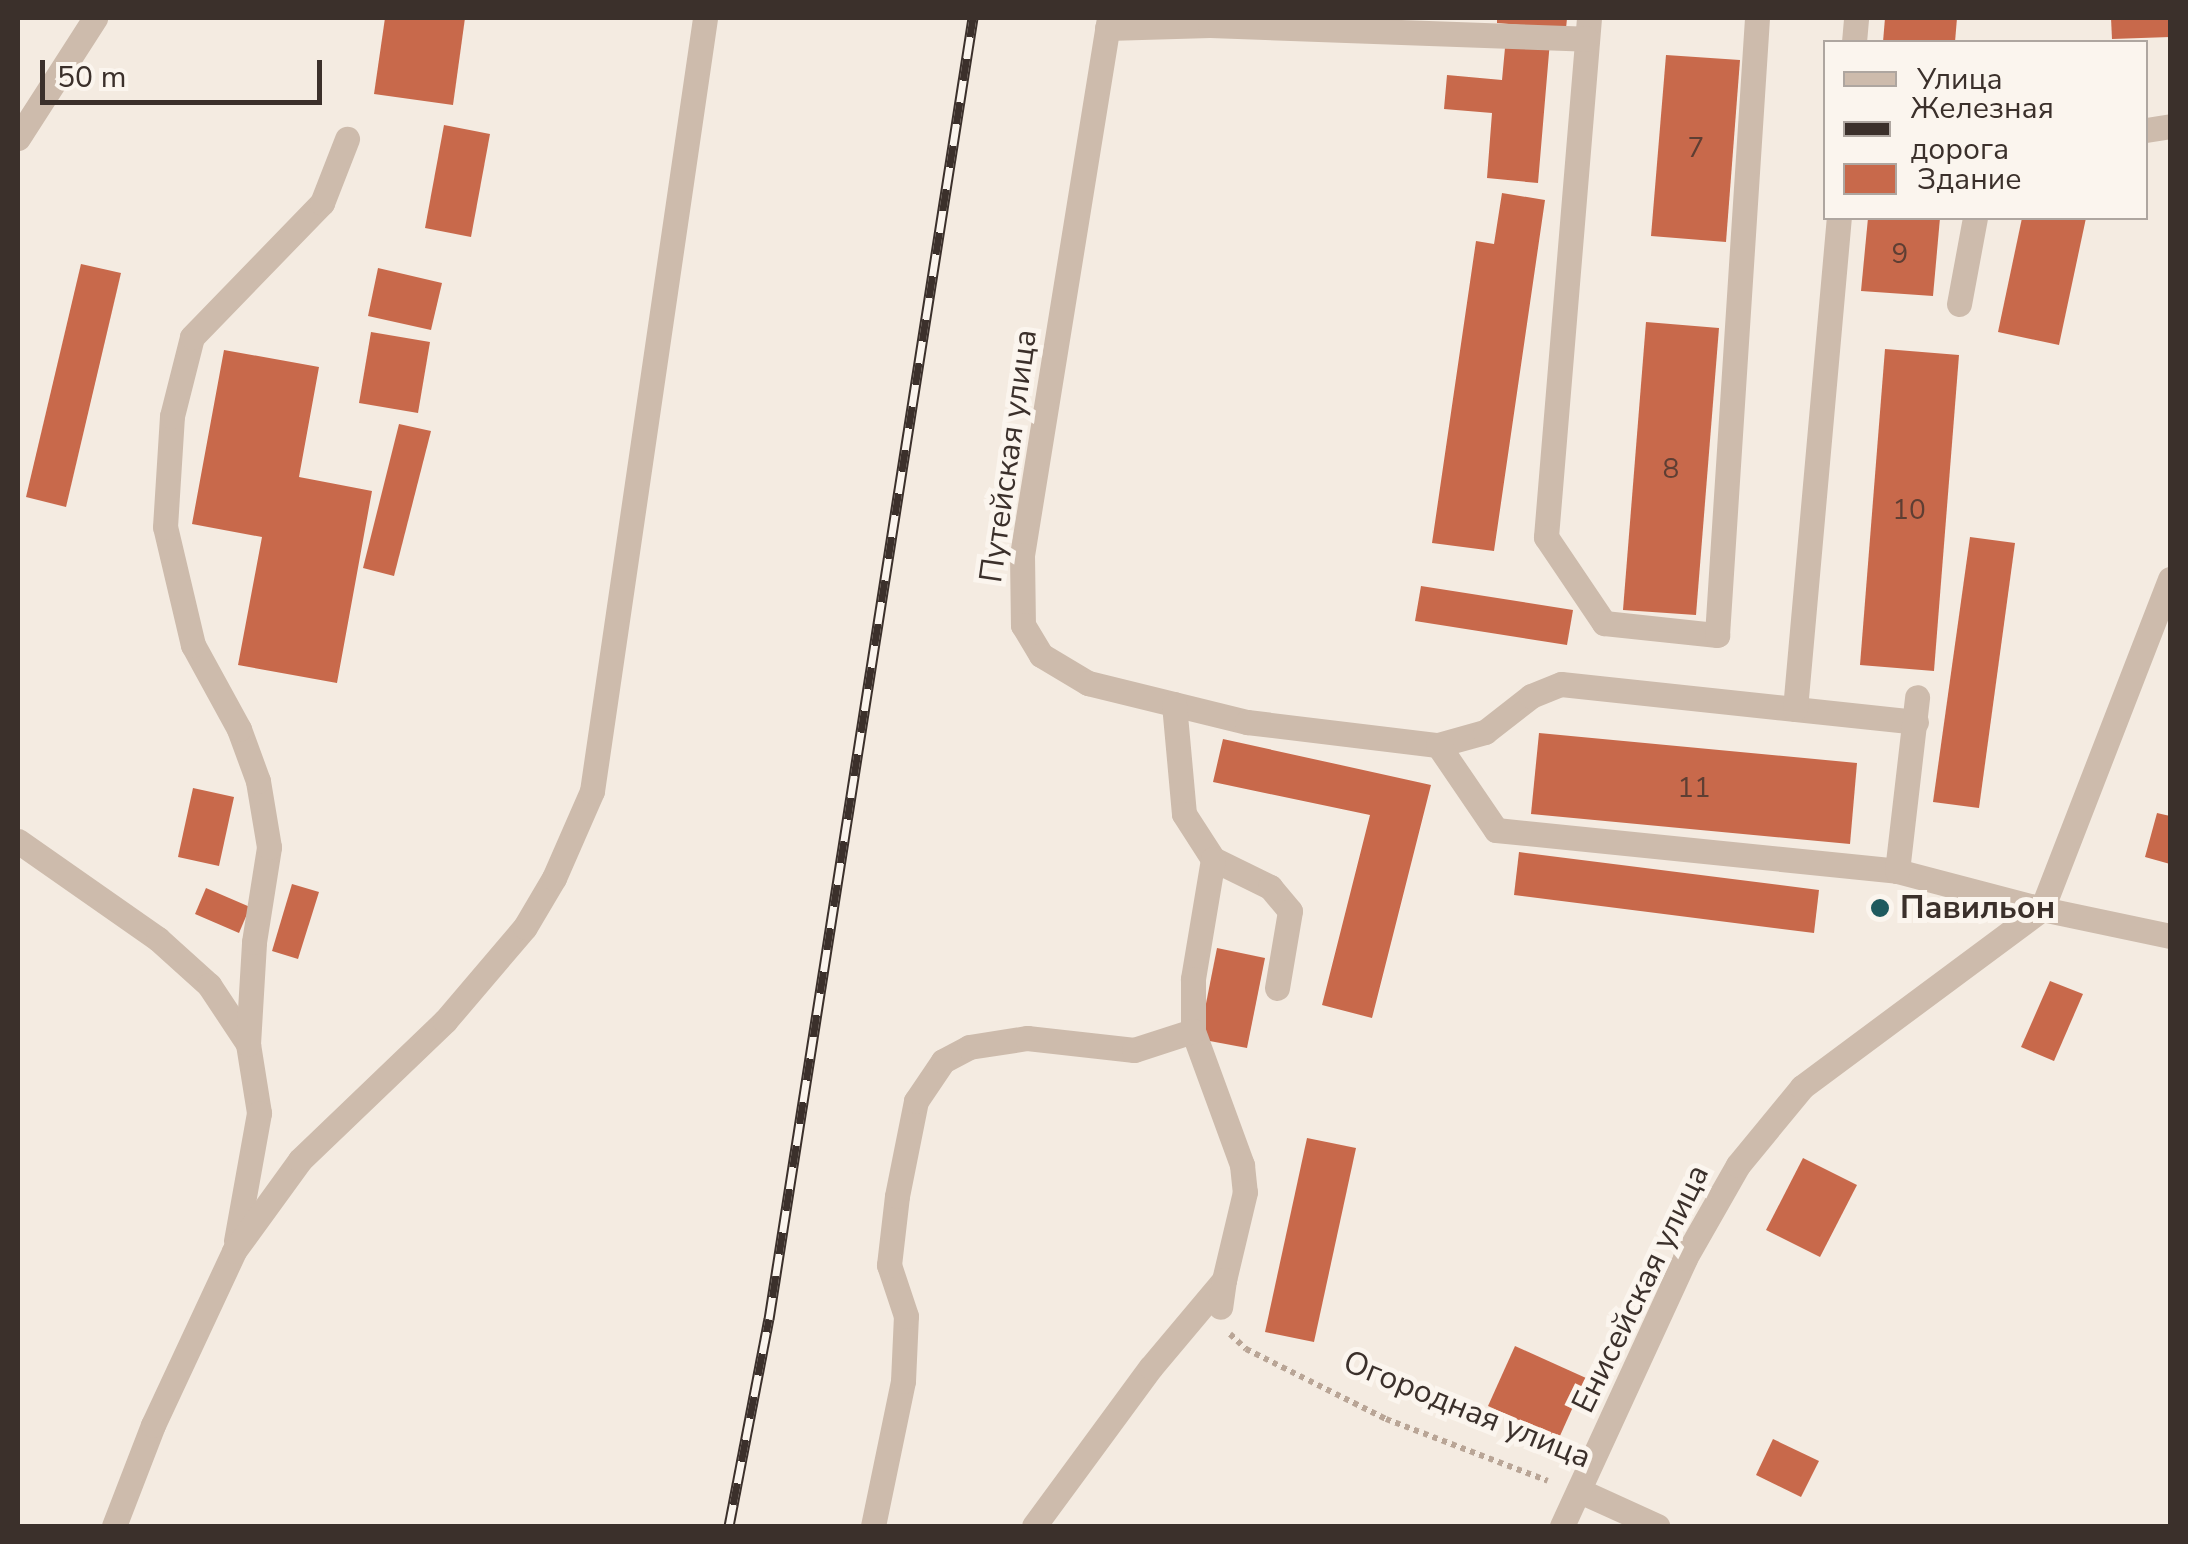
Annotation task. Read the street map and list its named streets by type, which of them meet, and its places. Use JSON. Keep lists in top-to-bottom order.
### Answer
{
  "streets": {
    "street": ["Путейская улица", "Енисейская улица", "Огородная улица"]
  },
  "crossings": [
    ["Енисейская улица", "Огородная улица"]
  ],
  "places": ["Павильон"],
  "house_numbers": [
    "7",
    "9",
    "8",
    "10",
    "11"
  ],
  "legend": ["Улица", "Железная дорога", "Здание"],
  "scale_bar": "50 m"
}
